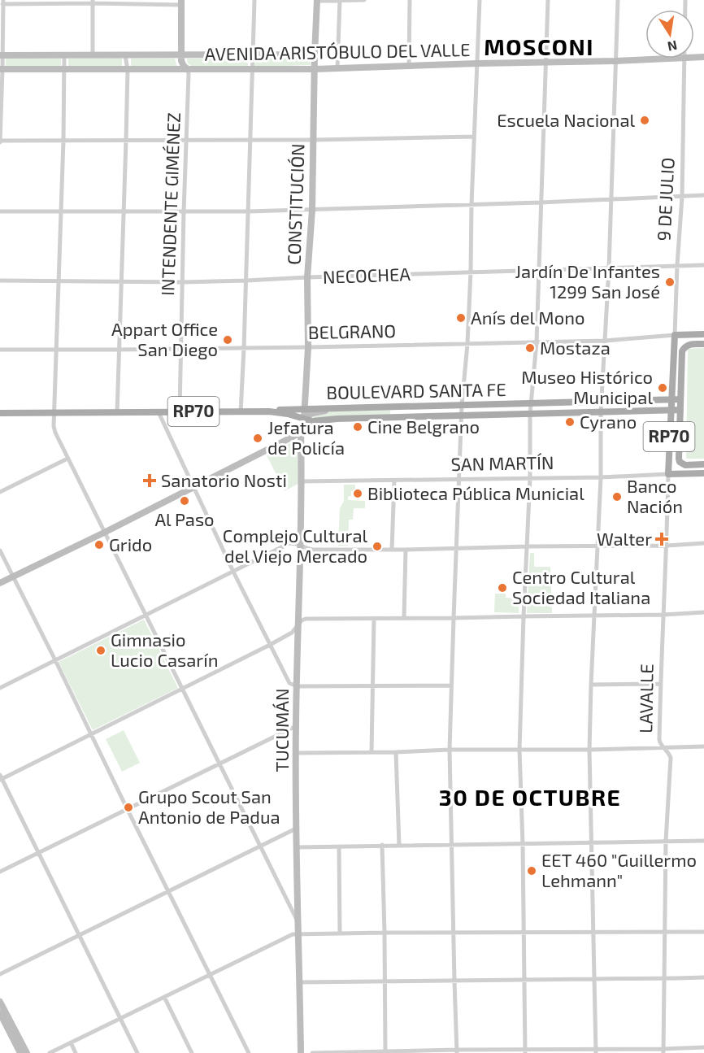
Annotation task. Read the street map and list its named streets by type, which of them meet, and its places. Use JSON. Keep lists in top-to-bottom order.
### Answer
{
  "streets": {
    "main road": [
      "9 DE JULIO",
      "BELGRANO",
      "BOULEVARD SANTA FE",
      "RP70",
      "SAN MARTÍN",
      "LAVALLE"
    ],
    "street": [
      "AVENIDA ARISTÓBULO DEL VALLE",
      "INTENDENTE GIMÉNEZ",
      "CONSTITUCIÓN",
      "NECOCHEA",
      "TUCUMÁN"
    ]
  },
  "crossings": [
    ["AVENIDA ARISTÓBULO DEL VALLE", "9 DE JULIO"],
    ["AVENIDA ARISTÓBULO DEL VALLE", "INTENDENTE GIMÉNEZ"],
    ["AVENIDA ARISTÓBULO DEL VALLE", "CONSTITUCIÓN"],
    ["9 DE JULIO", "NECOCHEA"],
    ["9 DE JULIO", "BELGRANO"],
    ["9 DE JULIO", "BOULEVARD SANTA FE"],
    ["9 DE JULIO", "LAVALLE"],
    ["INTENDENTE GIMÉNEZ", "NECOCHEA"],
    ["INTENDENTE GIMÉNEZ", "BELGRANO"],
    ["INTENDENTE GIMÉNEZ", "BOULEVARD SANTA FE"],
    ["CONSTITUCIÓN", "NECOCHEA"],
    ["CONSTITUCIÓN", "BELGRANO"],
    ["CONSTITUCIÓN", "BOULEVARD SANTA FE"],
    ["CONSTITUCIÓN", "TUCUMÁN"],
    ["BOULEVARD SANTA FE", "LAVALLE"],
    ["BOULEVARD SANTA FE", "TUCUMÁN"],
    ["SAN MARTÍN", "LAVALLE"],
    ["SAN MARTÍN", "TUCUMÁN"]
  ],
  "districts": ["MOSCONI", "30 DE OCTUBRE"],
  "places": {
    "other": [
      "Escuela Nacional",
      "Jardín De Infantes 1299 San José",
      "Anís del Mono",
      "Appart Office San Diego",
      "Mostaza",
      "Museo Histórico Municipal",
      "Cyrano",
      "Cine Belgrano",
      "Jefatura de Policía",
      "Biblioteca Pública Municial",
      "Banco Nación",
      "Al Paso",
      "Grido",
      "Complejo Cultural del Viejo Mercado",
      "Centro Cultural Sociedad Italiana",
      "Gimnasio Lucio Casarín",
      "Grupo Scout San Antonio de Padua",
      "EET 460 \"Guillermo Lehmann\""
    ],
    "health": ["Sanatorio Nosti", "Walter"]
  },
  "north": "bottom"
}
